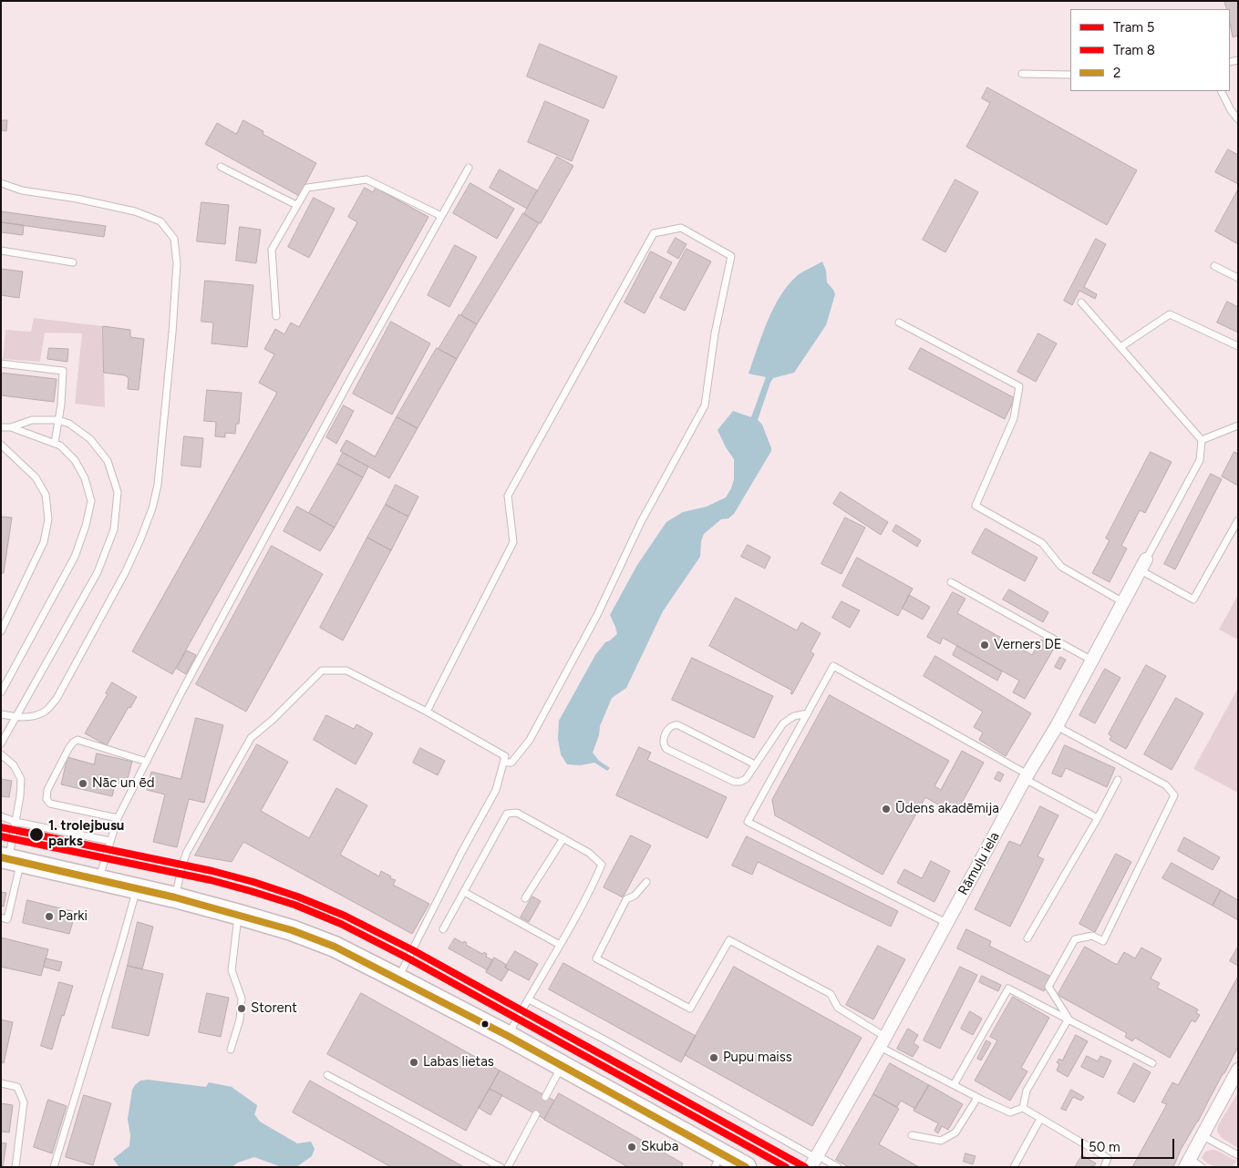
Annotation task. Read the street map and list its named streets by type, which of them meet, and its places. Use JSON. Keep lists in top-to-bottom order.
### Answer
{
  "streets": {
    "street": ["Rāmuļu iela"]
  },
  "places": [
    "Verners DE",
    "Nāc un ēd",
    "Ūdens akadēmija",
    "1. trolejbusu parks",
    "Parki",
    "Storent",
    "Pupu maiss",
    "Labas lietas",
    "Skuba"
  ],
  "lines": ["tram line 5", "tram line 8", "transit line 2"],
  "legend": ["Tram 5", "Tram 8", "2"],
  "scale_bar": "50 m"
}
